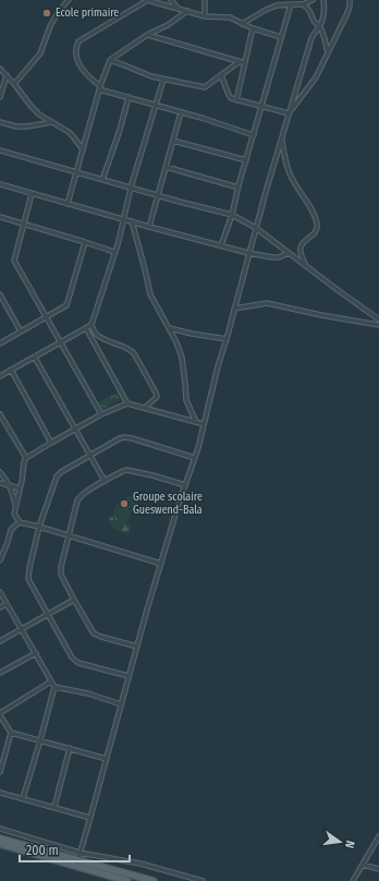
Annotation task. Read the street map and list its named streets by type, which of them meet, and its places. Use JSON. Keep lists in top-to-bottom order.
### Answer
{
  "places": ["Ecole primaire", "Groupe scolaire Gueswend-Bala"],
  "scale_bar": "200 m",
  "north": "right"
}
